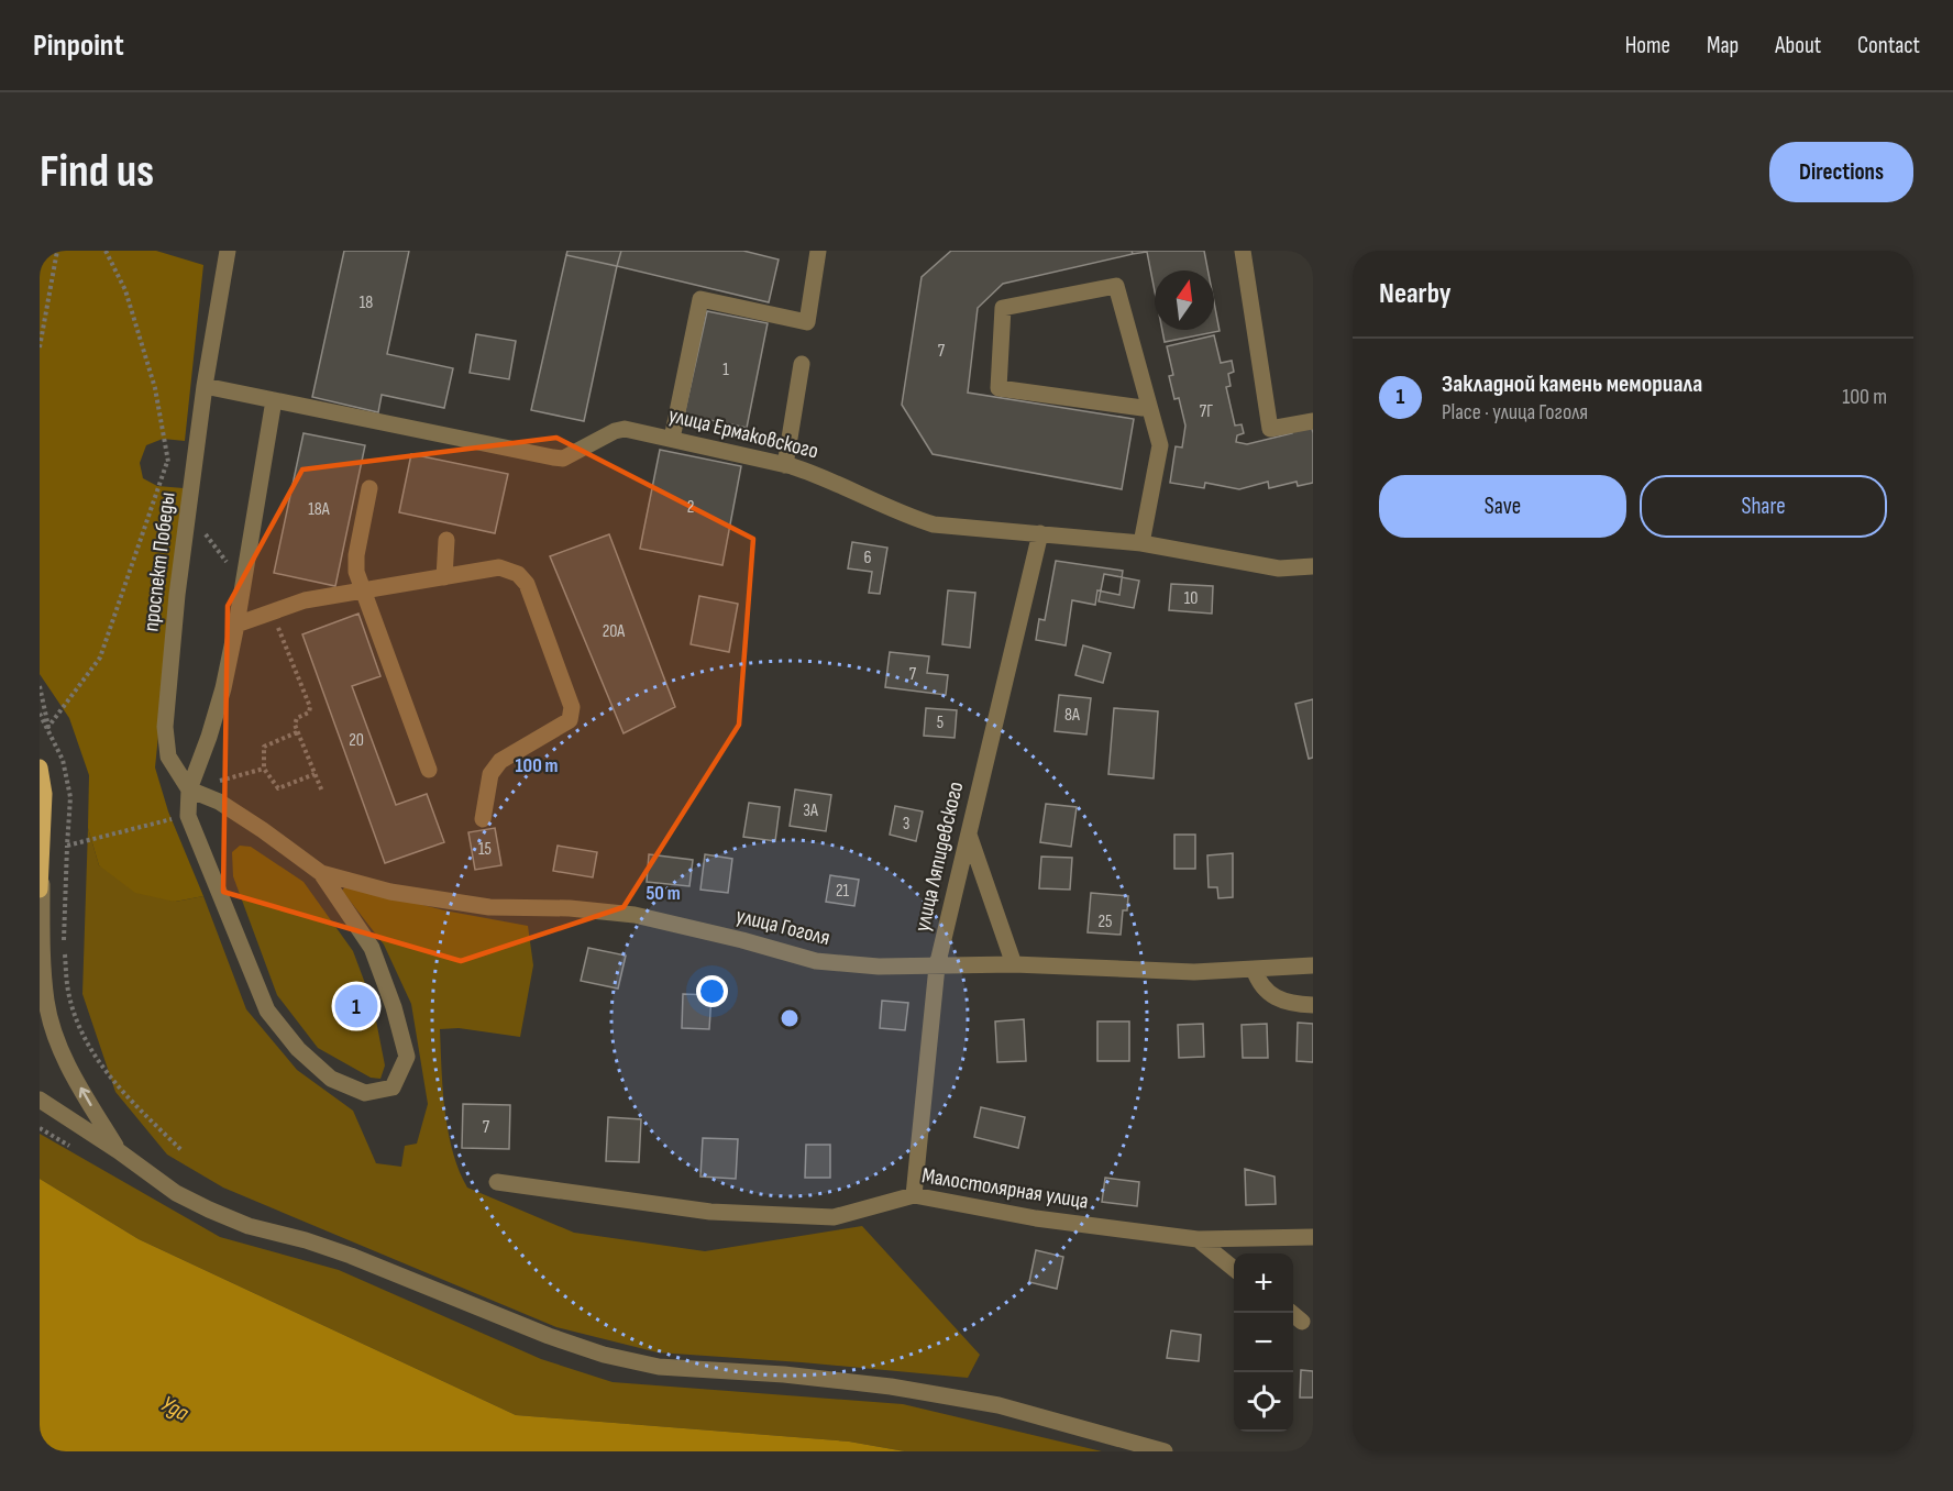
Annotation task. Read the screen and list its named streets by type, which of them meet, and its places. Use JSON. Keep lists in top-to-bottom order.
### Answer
{
  "streets": {
    "street": [
      "улица Ермаковского",
      "проспект Победы",
      "улица Ляпидевского",
      "улица Гоголя",
      "Малостолярная улица"
    ]
  },
  "crossings": [
    ["улица Ермаковского", "проспект Победы"],
    ["улица Ермаковского", "улица Ляпидевского"],
    ["проспект Победы", "улица Гоголя"],
    ["улица Ляпидевского", "улица Гоголя"],
    ["улица Ляпидевского", "Малостолярная улица"]
  ],
  "water": ["Уда"],
  "house_numbers": [
    "18",
    "7",
    "1",
    "7Г",
    "2",
    "18А",
    "6",
    "10",
    "20А",
    "7",
    "8А",
    "5",
    "20",
    "3А",
    "3",
    "15",
    "21",
    "25",
    "7"
  ],
  "north": "top",
  "page": {
    "header": "Pinpoint",
    "nav": [
      "Home",
      "Map",
      "About",
      "Contact"
    ],
    "buttons": [
      "Directions",
      ["Save", "Share"]
    ],
    "title": "Find us",
    "heading": "Nearby",
    "list": [
      {
        "mark": "1",
        "name": "Закладной камень мемориала",
        "note": "Place · улица Гоголя",
        "value": "100 m"
      }
    ],
    "pins": "1",
    "map_buttons": ["+", "−"]
  },
  "rings": ["100 m", "50 m"]
}
